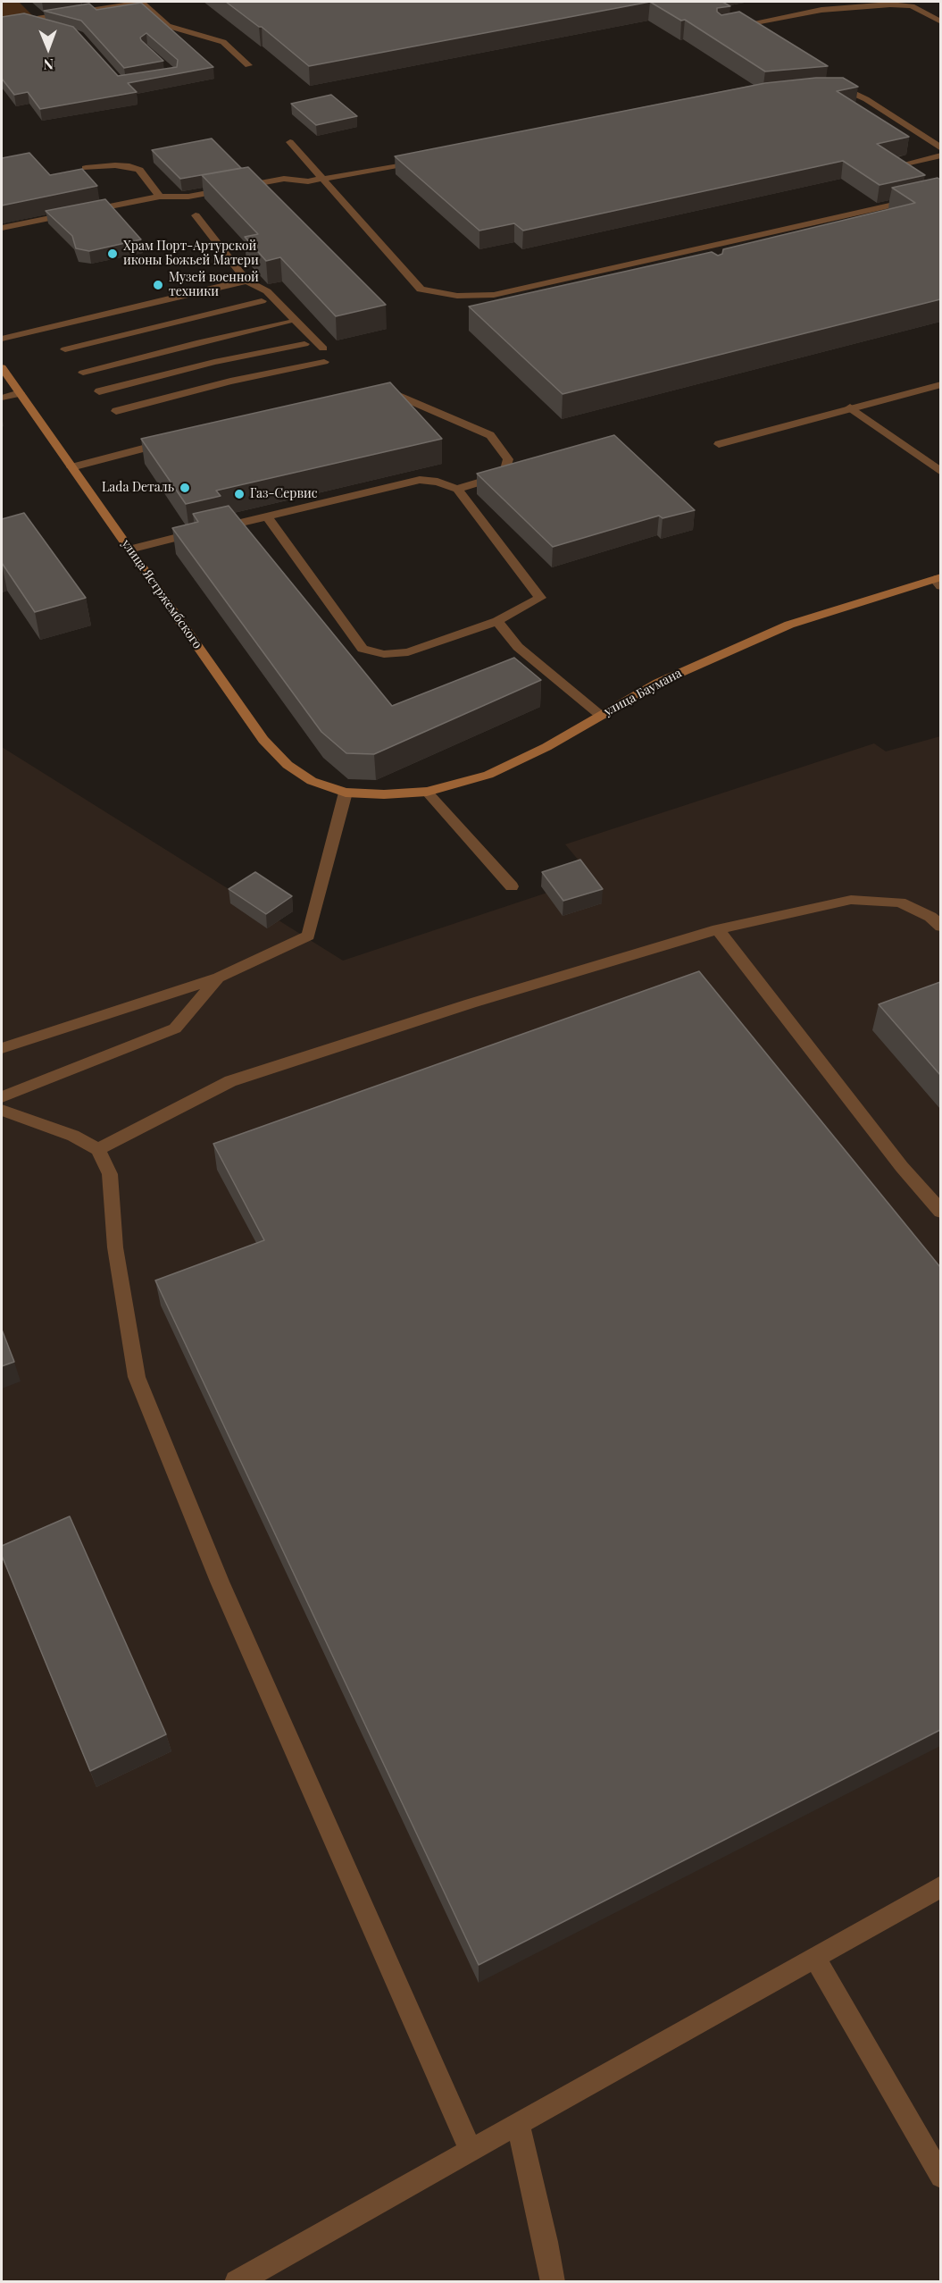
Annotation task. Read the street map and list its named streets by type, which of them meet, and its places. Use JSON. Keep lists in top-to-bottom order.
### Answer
{
  "streets": {
    "main road": ["улица Ястржембского", "улица Баумана"]
  },
  "crossings": [
    ["улица Ястржембского", "улица Баумана"]
  ],
  "places": [
    "Храм Порт-Артурской иконы Божьей Матери",
    "Музей военной техники",
    "Lada Dеталь",
    "Газ-Сервис"
  ],
  "north": "bottom"
}
